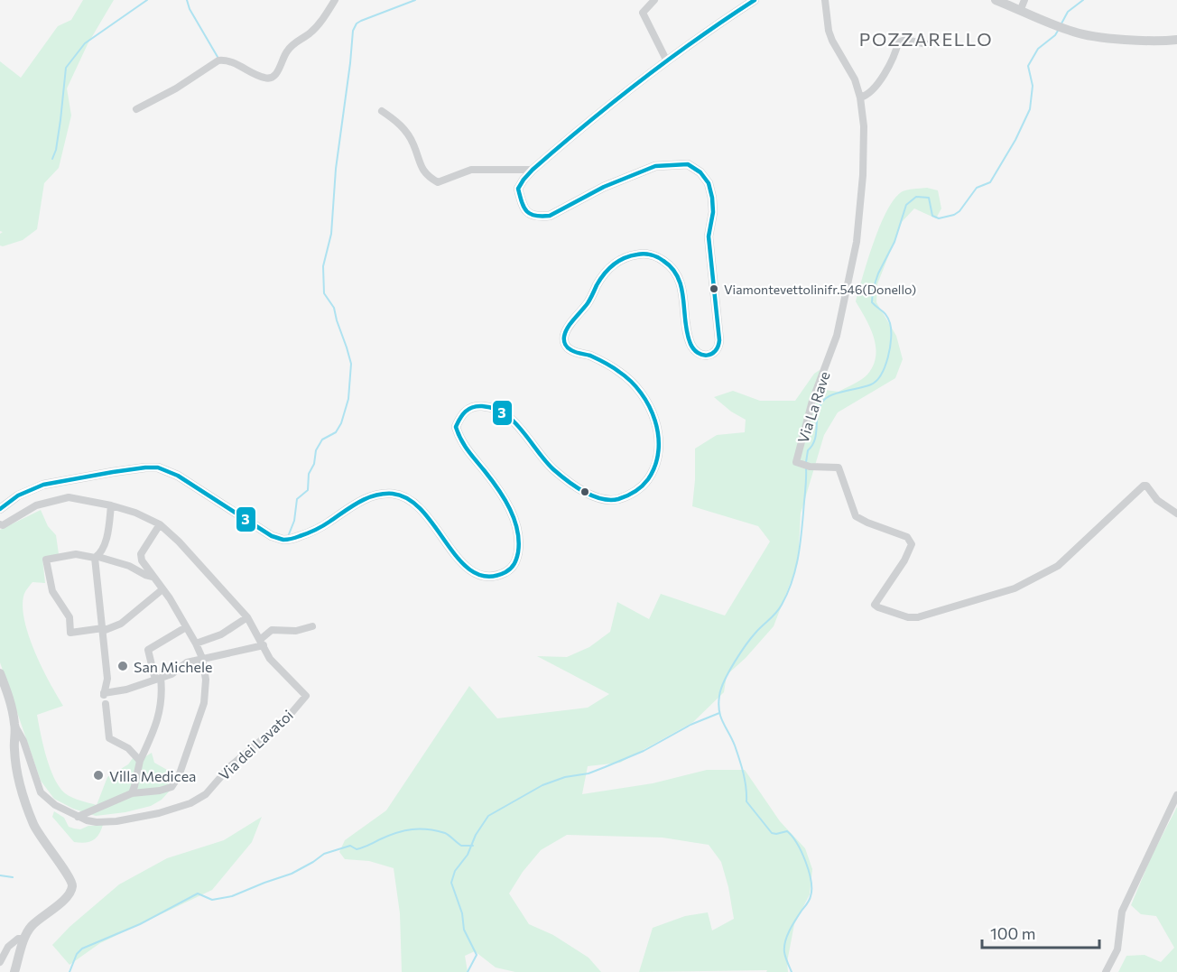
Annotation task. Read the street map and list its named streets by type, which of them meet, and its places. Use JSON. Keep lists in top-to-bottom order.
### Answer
{
  "streets": {
    "street": ["Via La Rave", "Via dei Lavatoi"]
  },
  "districts": ["POZZARELLO"],
  "places": ["Viamontevettolinifr.546(Donello)", "San Michele", "Villa Medicea"],
  "lines": ["transit line 3"],
  "scale_bar": "100 m"
}
